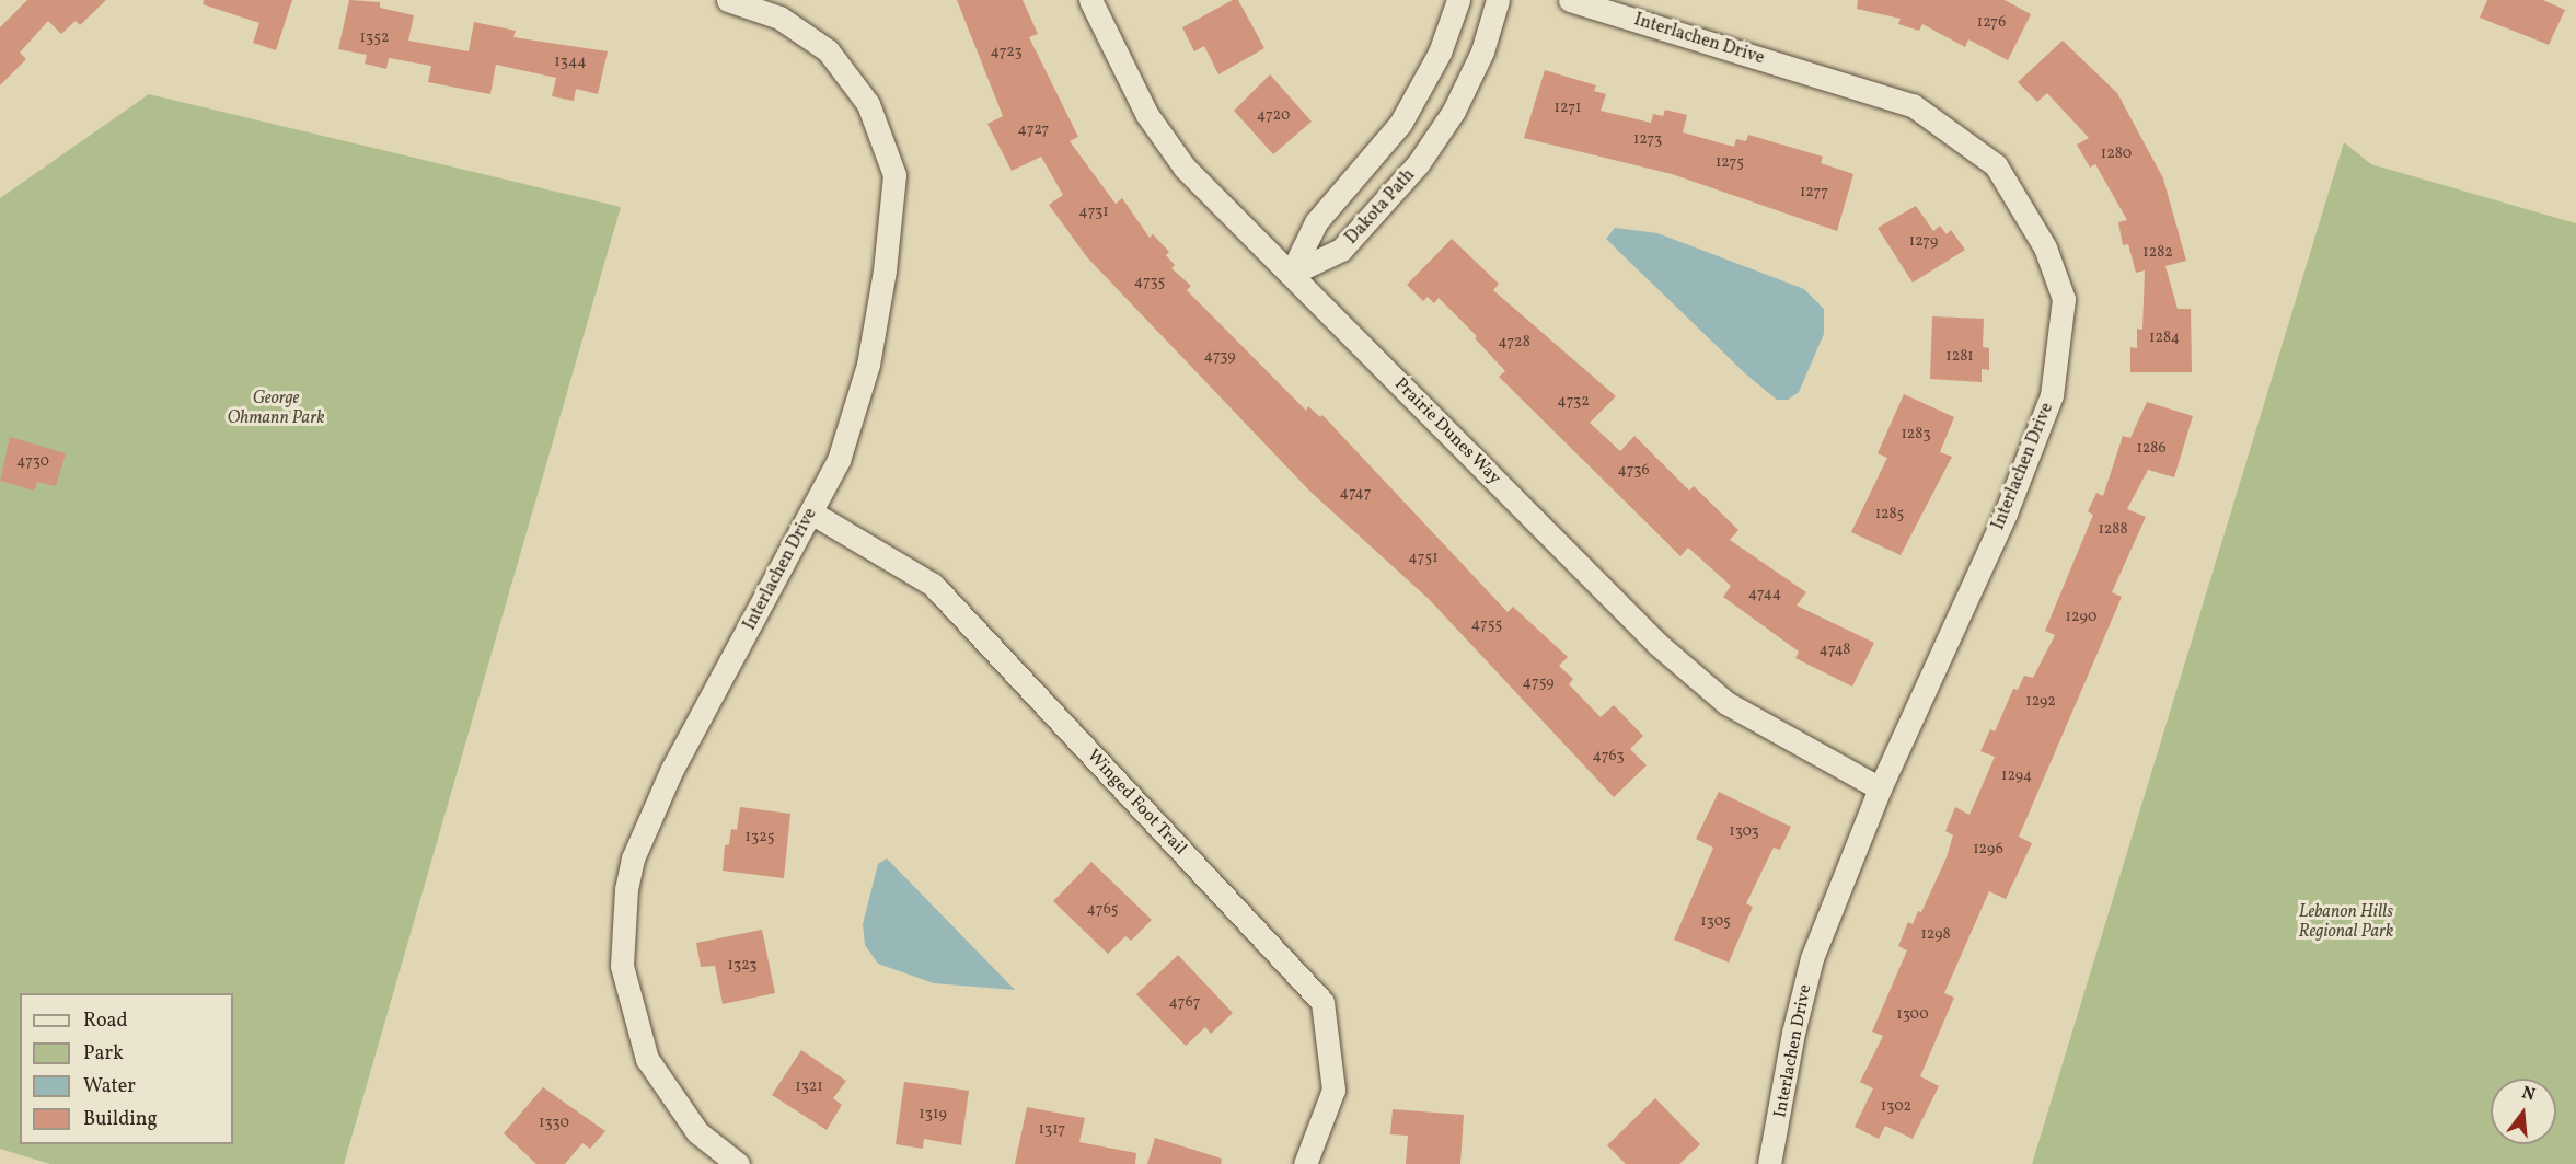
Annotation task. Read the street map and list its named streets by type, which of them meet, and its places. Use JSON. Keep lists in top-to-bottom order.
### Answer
{
  "streets": {
    "street": [
      "Interlachen Drive",
      "Dakota Path",
      "Prairie Dunes Way",
      "Winged Foot Trail"
    ]
  },
  "crossings": [
    ["Interlachen Drive", "Prairie Dunes Way"],
    ["Interlachen Drive", "Winged Foot Trail"],
    ["Dakota Path", "Prairie Dunes Way"]
  ],
  "parks": ["George Ohmann Park", "Lebanon Hills Regional Park"],
  "house_numbers": [
    "1276",
    "1352",
    "4723",
    "1344",
    "1271",
    "4720",
    "4727",
    "1273",
    "1280",
    "1275",
    "1277",
    "4731",
    "1279",
    "1282",
    "4735",
    "1284",
    "4728",
    "4739",
    "1281",
    "4732",
    "1283",
    "1286",
    "4730",
    "4736",
    "4747",
    "1285",
    "1288",
    "4751",
    "4744",
    "1290",
    "4755",
    "4748",
    "4759",
    "1292",
    "4763",
    "1294",
    "1303",
    "1325",
    "1296",
    "4765",
    "1305",
    "1298",
    "1323",
    "4767",
    "1300",
    "1321",
    "1302",
    "1319",
    "1330",
    "1317"
  ],
  "legend": [
    "Road",
    "Park",
    "Water",
    "Building"
  ],
  "north": "top"
}
